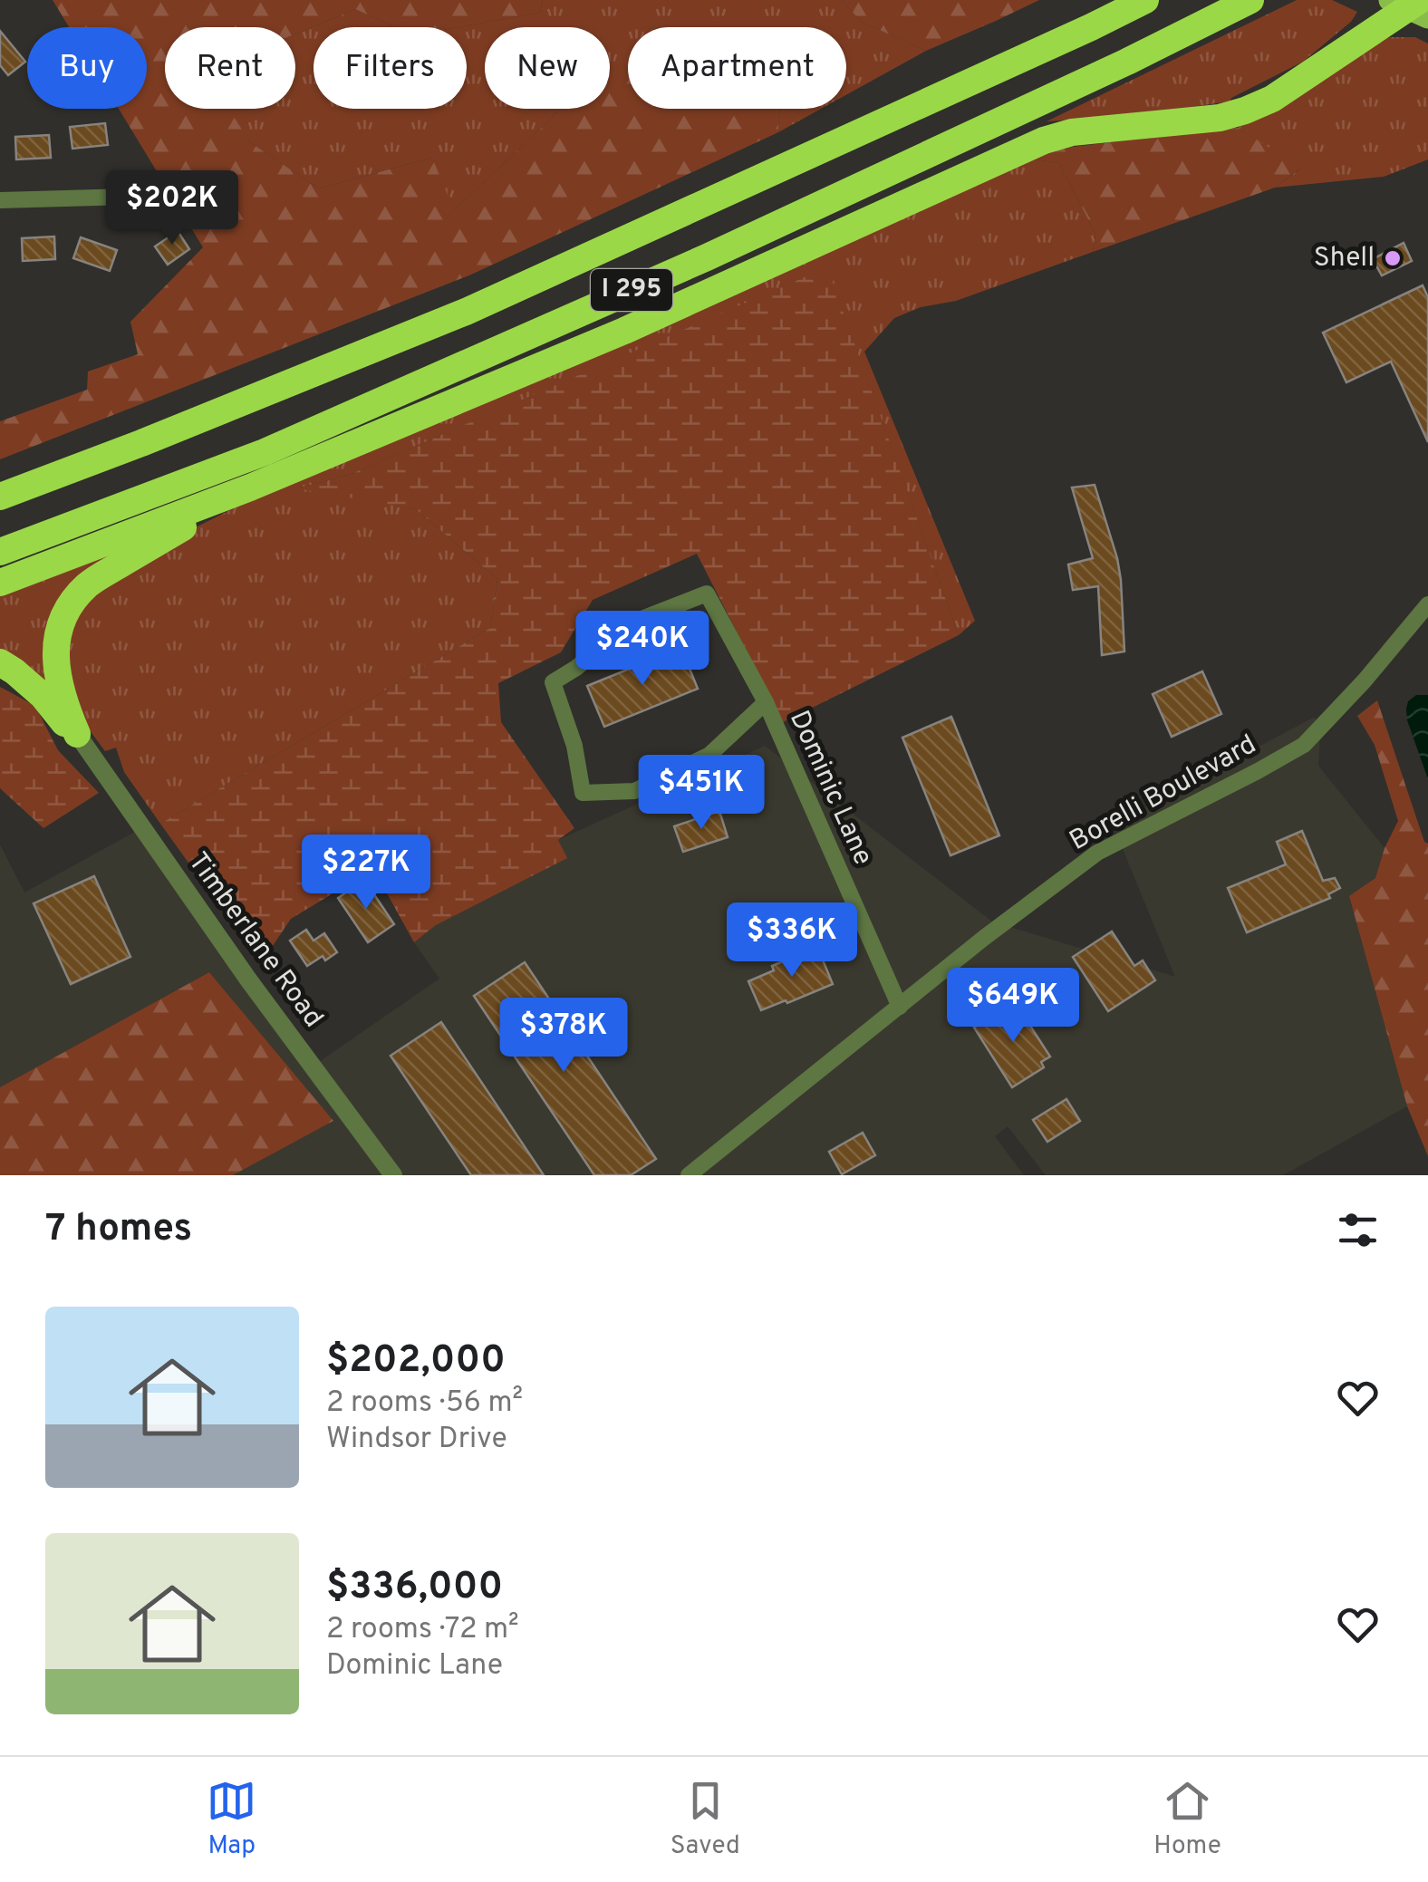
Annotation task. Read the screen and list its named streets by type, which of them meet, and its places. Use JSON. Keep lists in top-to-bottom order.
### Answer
{
  "streets": {
    "highway": ["I 295"],
    "street": ["Dominic Lane", "Borelli Boulevard", "Timberlane Road"]
  },
  "crossings": [
    ["Dominic Lane", "Borelli Boulevard"]
  ],
  "places": ["Shell"],
  "page": {
    "chip": [
      "Buy",
      "Rent",
      "Filters",
      "New",
      "Apartment"
    ],
    "price": [
      "$202K",
      "$240K",
      "$451K",
      "$227K",
      "$336K",
      "$649K",
      "$378K"
    ],
    "heading": "7 homes",
    "list": [
      {
        "name": "$202,000",
        "note": "2 rooms · 56 m² · Windsor Drive"
      },
      {
        "name": "$336,000",
        "note": "2 rooms · 72 m² · Dominic Lane"
      }
    ],
    "tabs": ["Map", "Saved", "Home"]
  }
}
